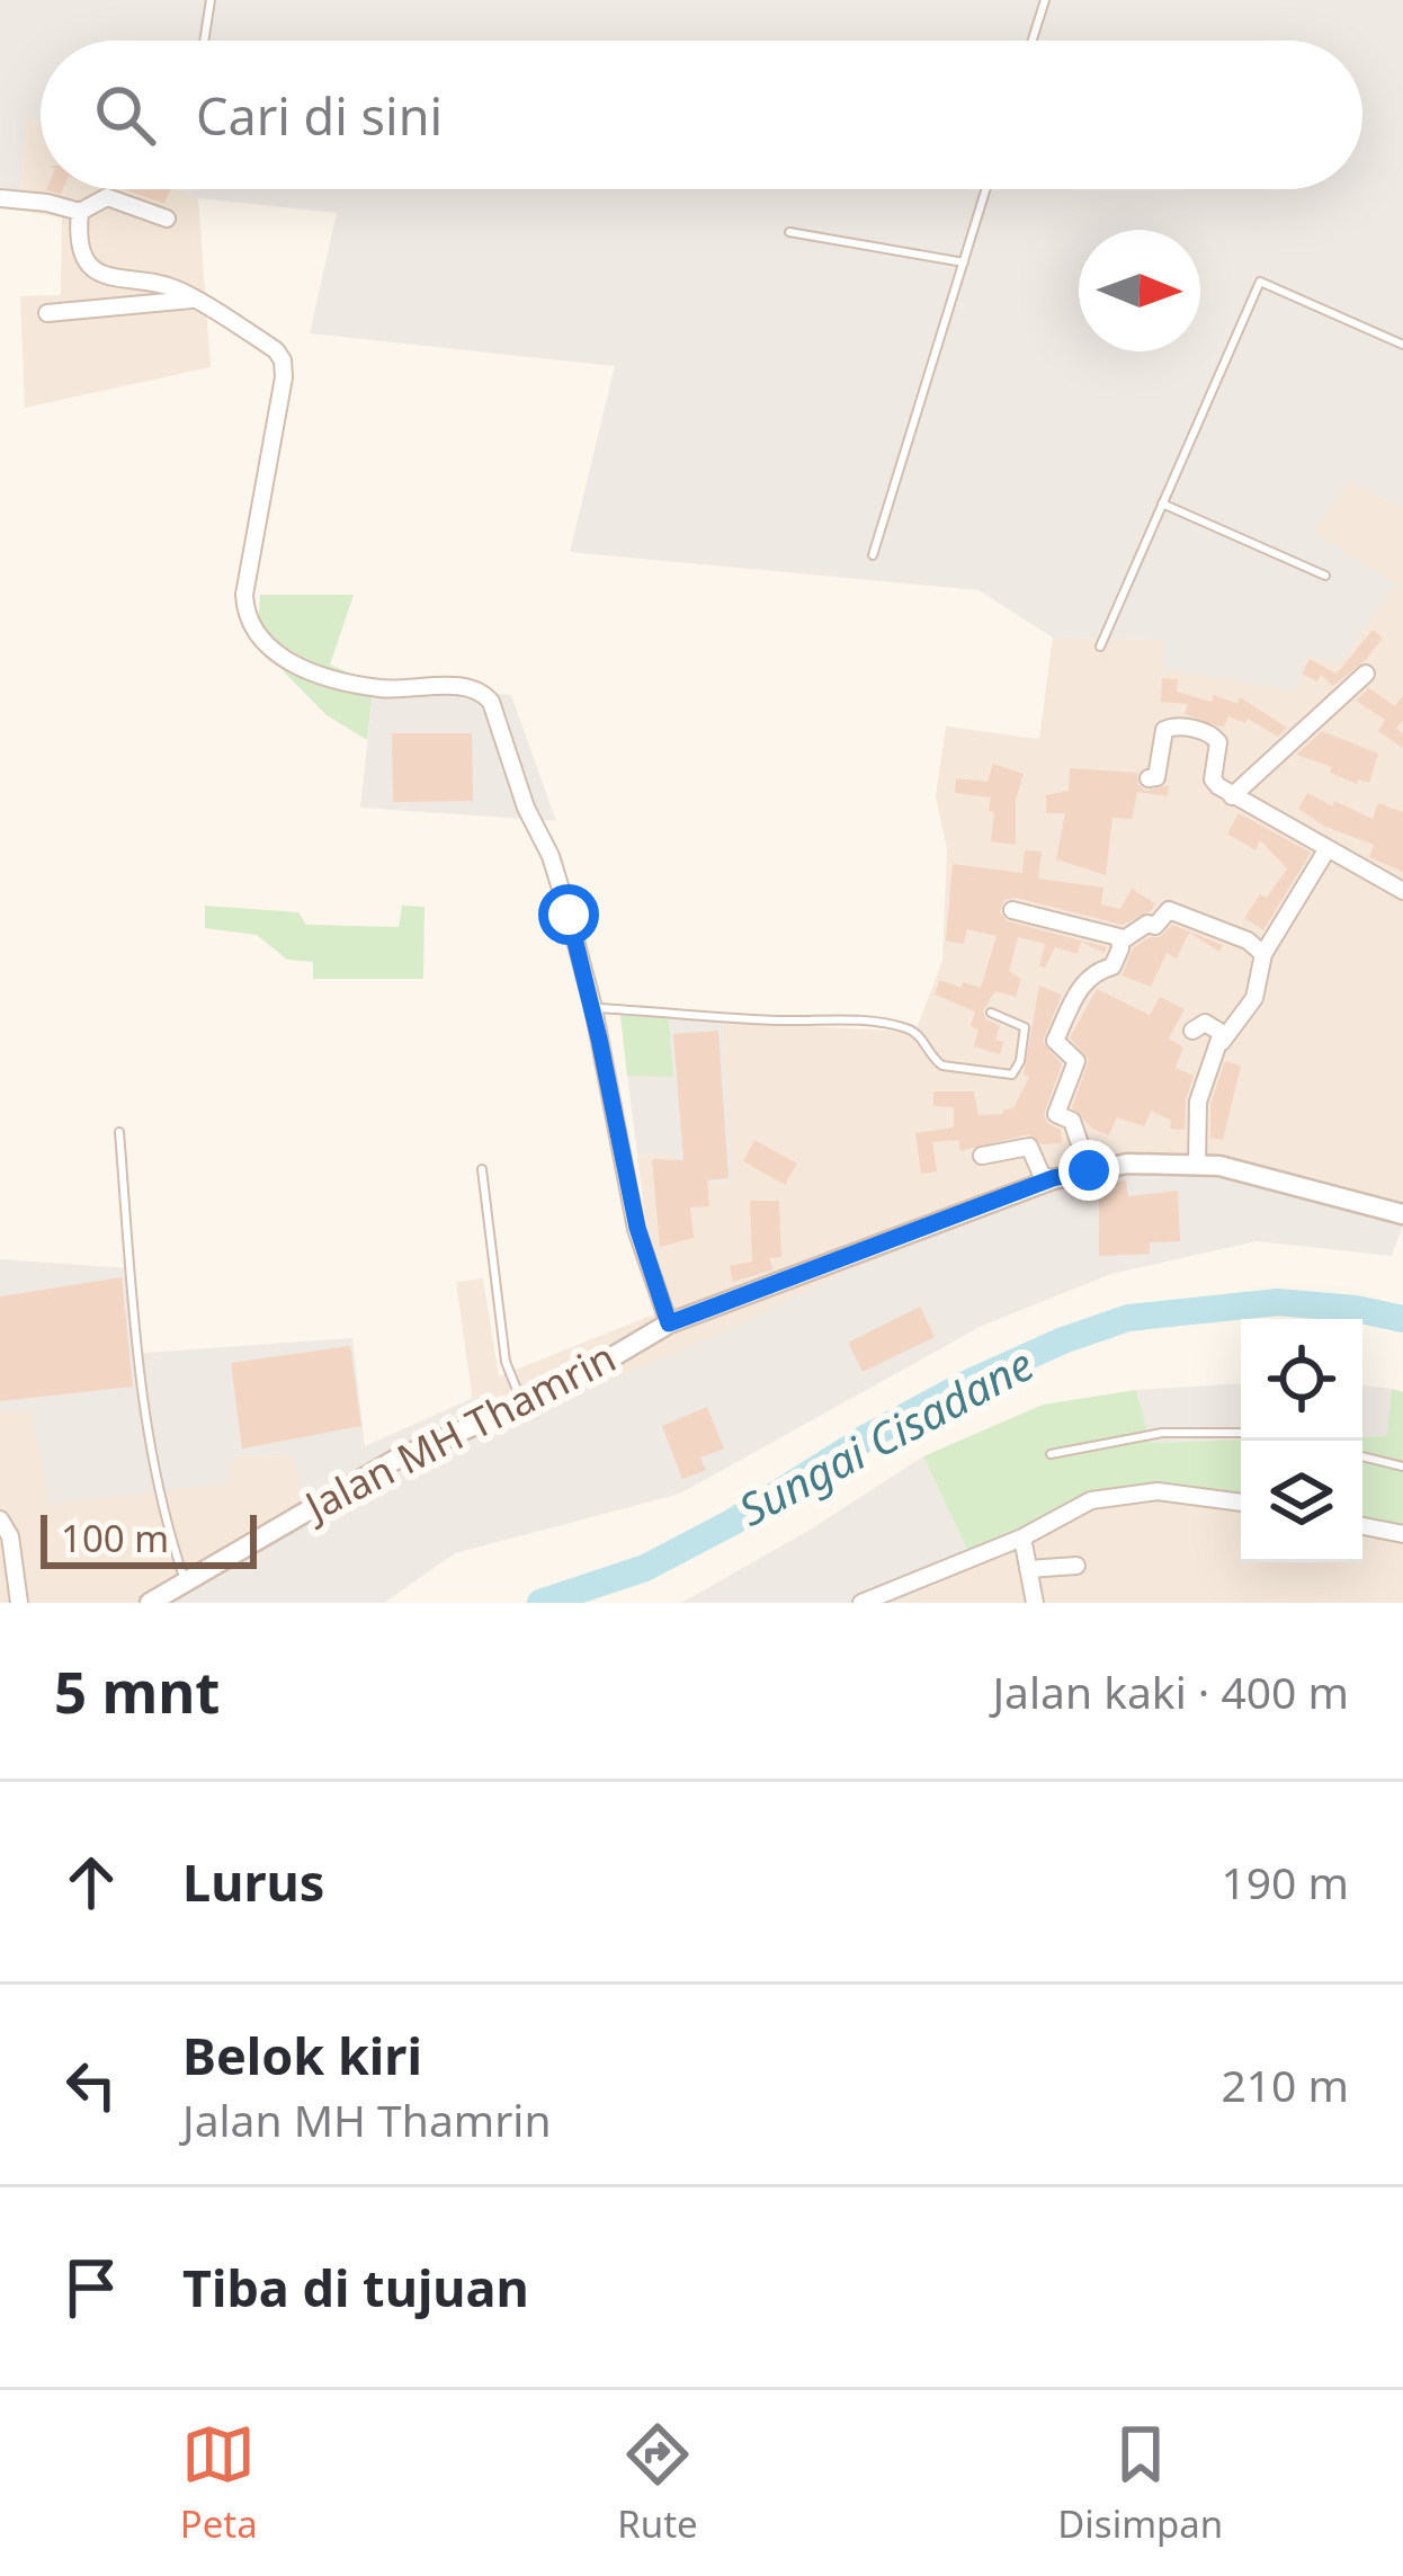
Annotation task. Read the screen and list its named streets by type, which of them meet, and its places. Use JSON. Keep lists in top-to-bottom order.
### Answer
{
  "streets": {
    "street": ["Jalan MH Thamrin"]
  },
  "water": ["Sungai Cisadane"],
  "scale_bar": "100 m",
  "north": "right",
  "page": {
    "search": "Cari di sini",
    "scale": "100 m",
    "heading": ["5 mnt", "Jalan kaki · 400 m"],
    "list": [
      ["Lurus", "190 m"],
      ["Belok kiri", "Jalan MH Thamrin", "210 m"],
      "Tiba di tujuan"
    ],
    "nav": ["Peta", "Rute", "Disimpan"]
  }
}
